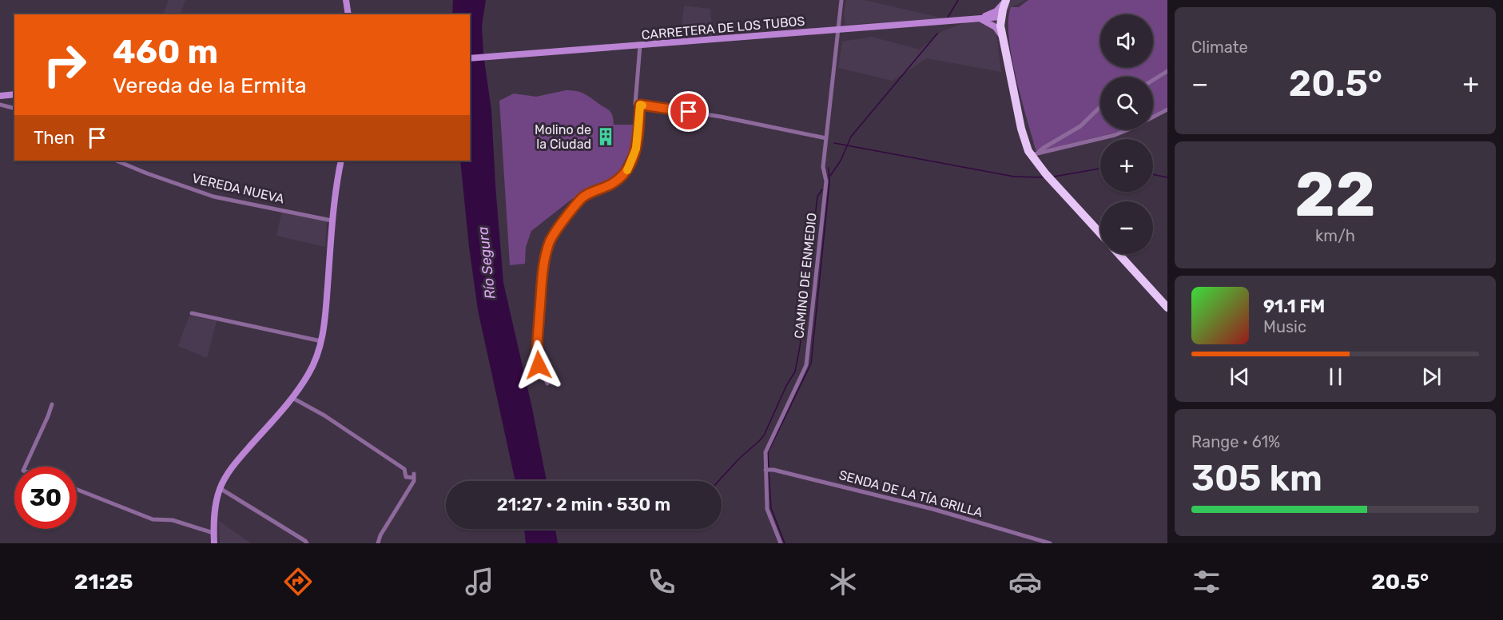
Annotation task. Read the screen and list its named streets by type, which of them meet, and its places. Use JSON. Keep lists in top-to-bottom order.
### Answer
{
  "streets": {
    "street": [
      "CARRETERA DE LOS TUBOS",
      "VEREDA NUEVA",
      "CAMINO DE ENMEDIO",
      "SENDA DE LA TÍA GRILLA"
    ]
  },
  "crossings": [
    ["CARRETERA DE LOS TUBOS", "CAMINO DE ENMEDIO"],
    ["CAMINO DE ENMEDIO", "SENDA DE LA TÍA GRILLA"]
  ],
  "water": ["Río Segura"],
  "places": {
    "building": ["Molino de la Ciudad"]
  },
  "page": {
    "tile": [
      "Climate",
      ["22", "km/h"],
      ["Range · 61%", "305 km"]
    ],
    "map_buttons": ["+", "−"],
    "turn": ["460 m", "Vereda de la Ermita"],
    "heat": ["−", "20.5°", "+"],
    "then": "Then",
    "song": ["91.1 FM", "Music"],
    "limit": "30",
    "trip": "21:27 · 2 min · 530 m",
    "tabs": ["21:25", "20.5°"]
  }
}
